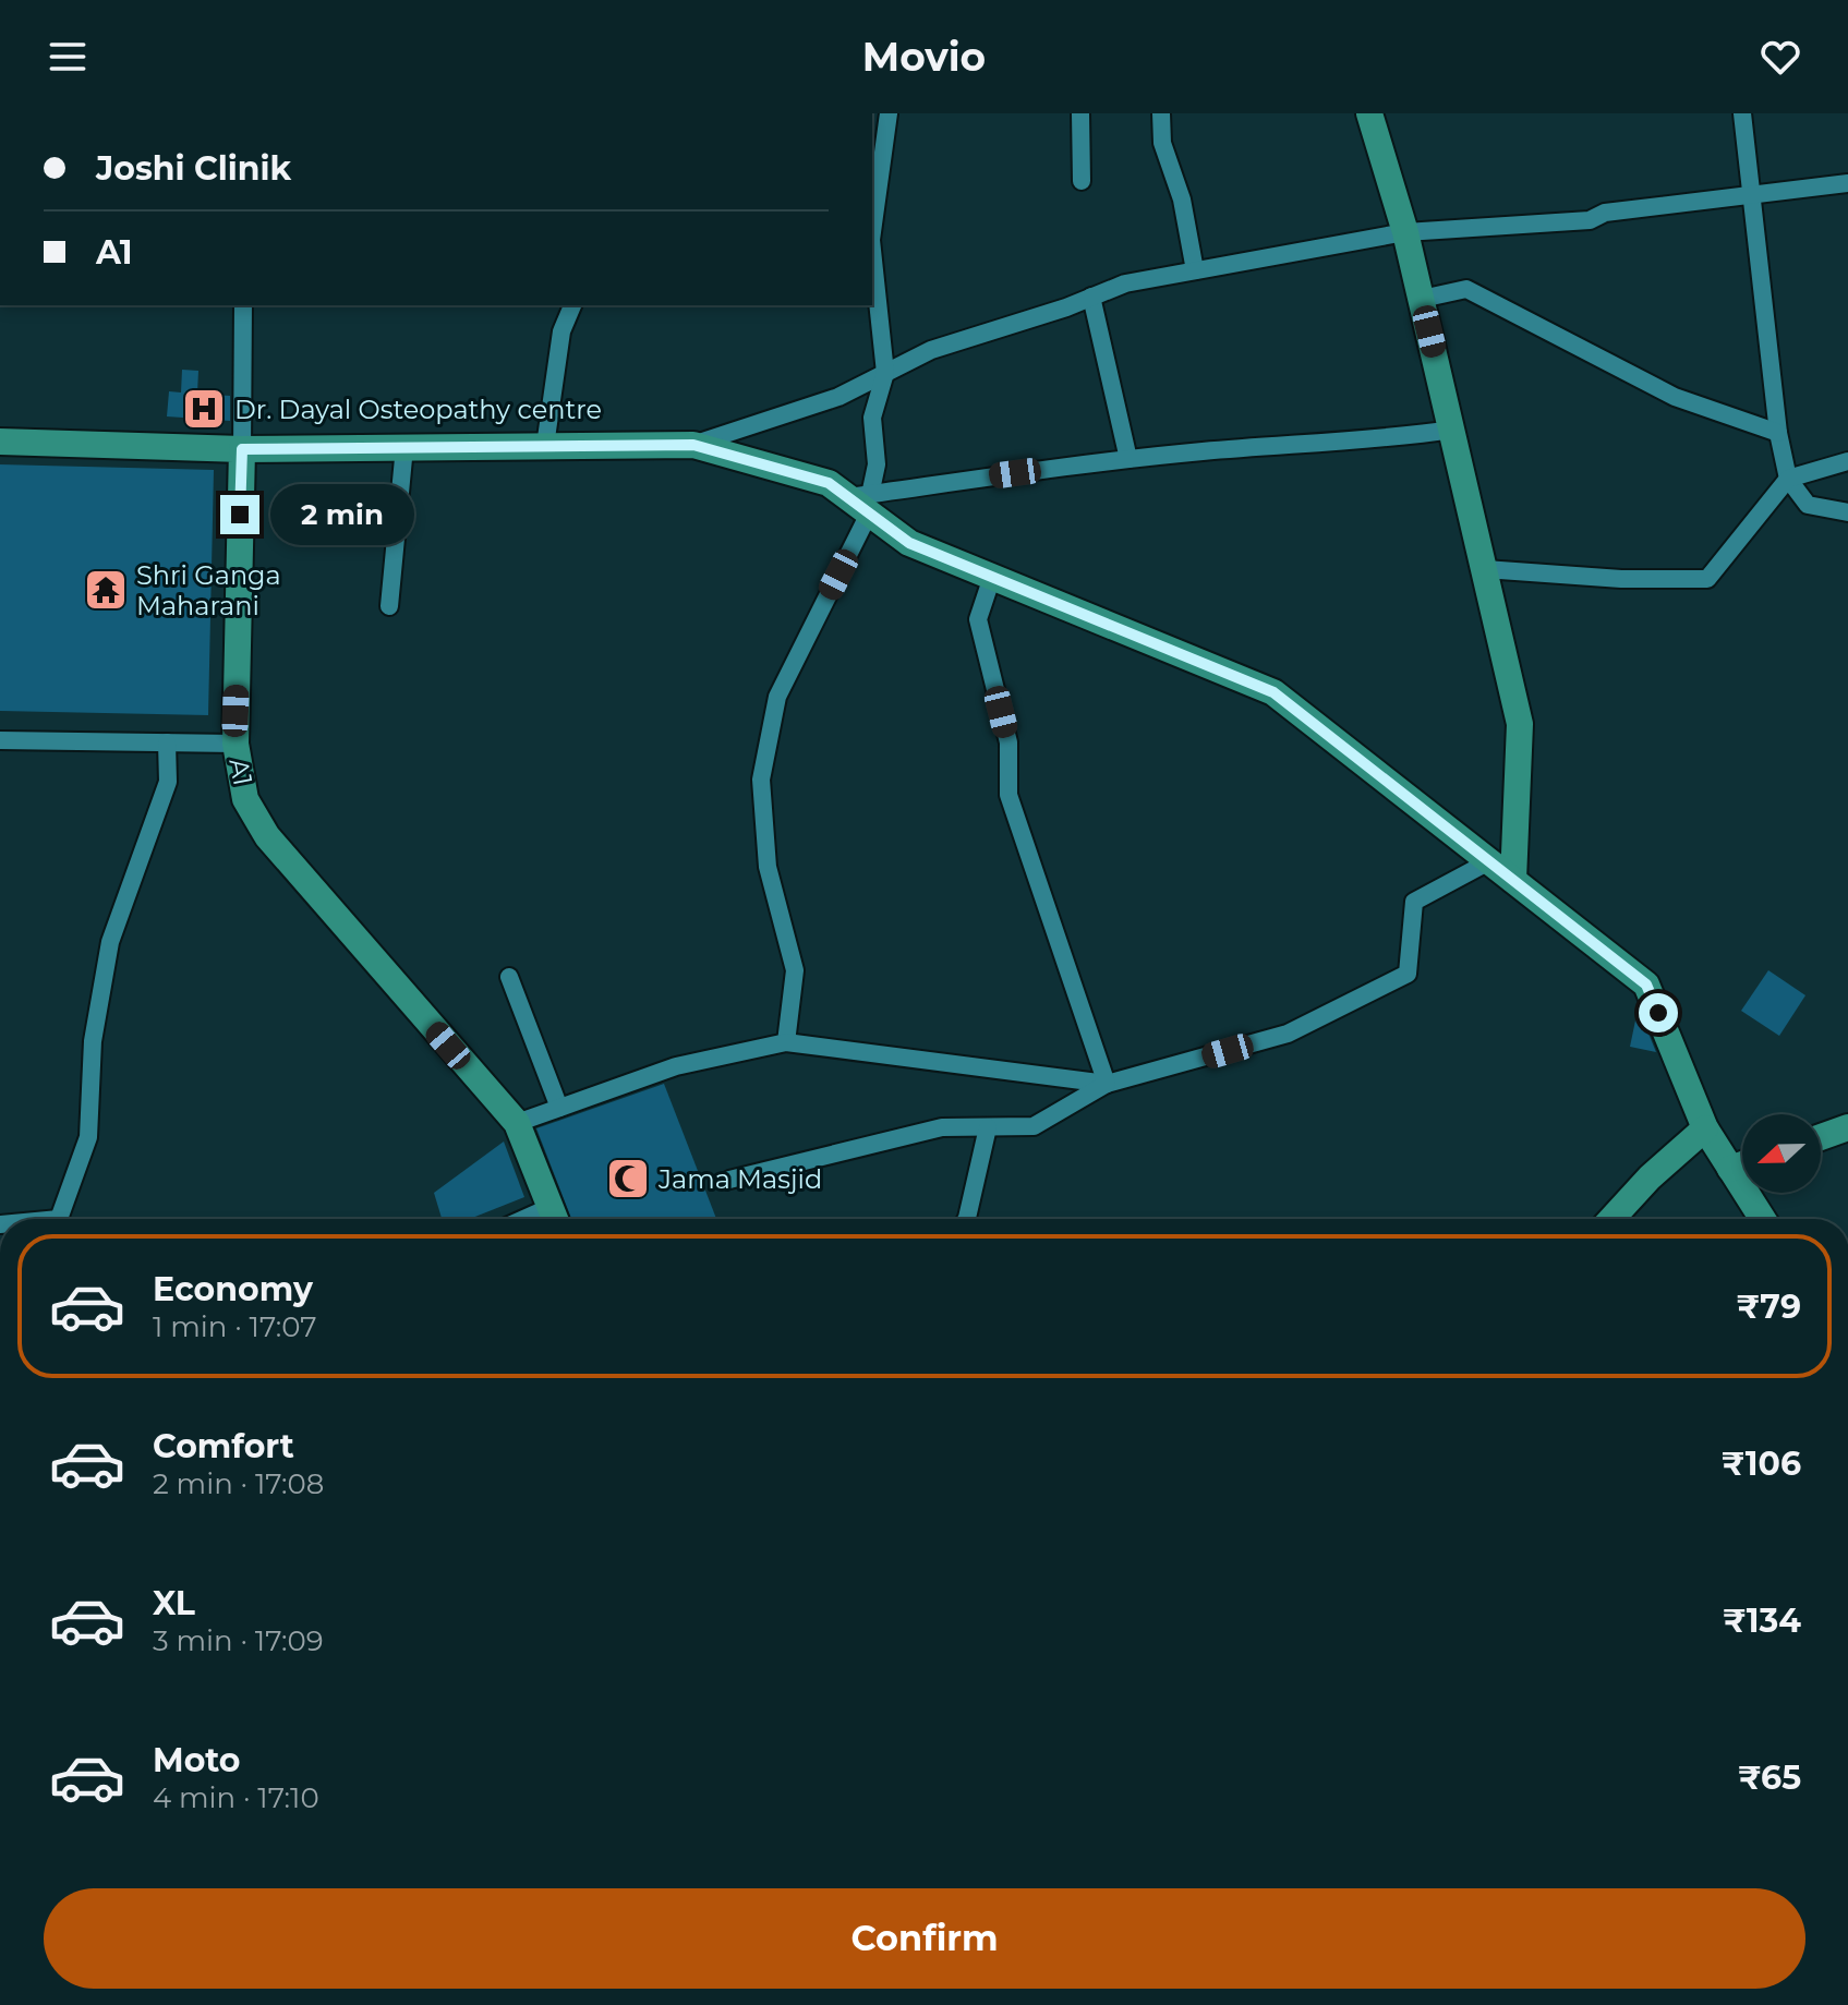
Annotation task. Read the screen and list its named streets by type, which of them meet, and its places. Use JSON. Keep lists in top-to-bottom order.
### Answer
{
  "streets": {
    "street": ["A1"]
  },
  "places": {
    "hospital": ["Dr. Dayal Osteopathy centre"],
    "temple": ["Shri Ganga Maharani"],
    "mosque": ["Jama Masjid"]
  },
  "north": "left",
  "page": {
    "header": "Movio",
    "banner": ["Joshi Clinik", "A1"],
    "bubble": "2 min",
    "list": [
      {
        "name": "Economy",
        "note": "1 min · 17:07",
        "value": "₹79"
      },
      {
        "name": "Comfort",
        "note": "2 min · 17:08",
        "value": "₹106"
      },
      {
        "name": "XL",
        "note": "3 min · 17:09",
        "value": "₹134"
      },
      {
        "name": "Moto",
        "note": "4 min · 17:10",
        "value": "₹65"
      }
    ],
    "buttons": "Confirm"
  }
}
